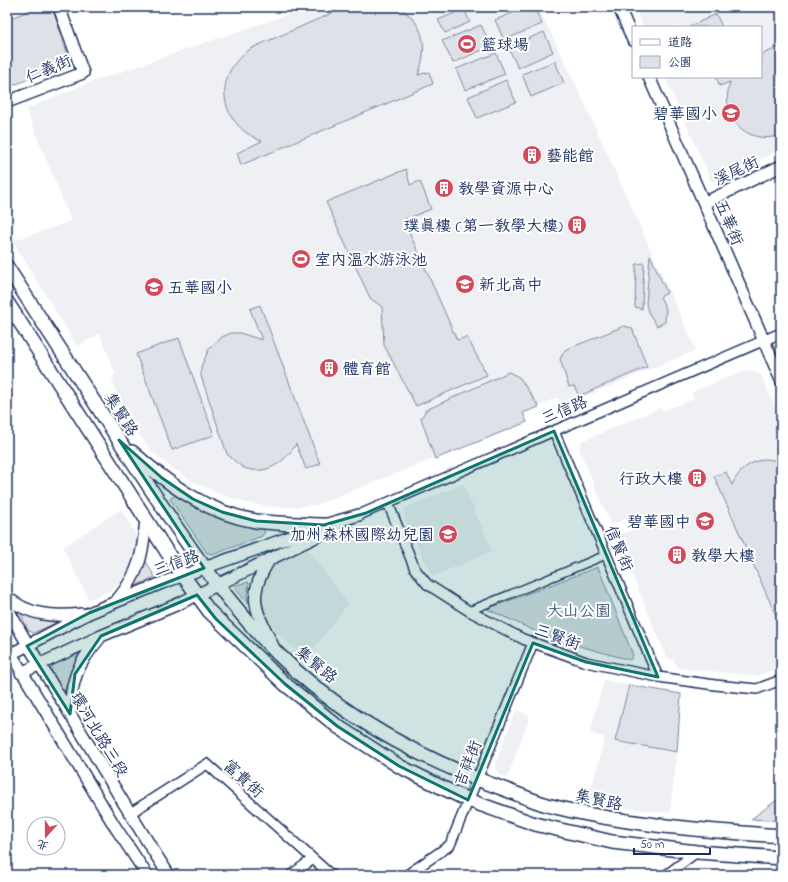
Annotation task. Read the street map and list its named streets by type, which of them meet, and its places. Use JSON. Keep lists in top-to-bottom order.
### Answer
{
  "streets": {
    "main road": ["集賢路"],
    "street": [
      "仁義街",
      "溪尾街",
      "五華街",
      "三信路",
      "信賢街",
      "三賢街",
      "環河北路三段",
      "吉祥街",
      "富貴街"
    ]
  },
  "crossings": [
    ["溪尾街", "五華街"],
    ["五華街", "三信路"],
    ["三信路", "集賢路"],
    ["三信路", "信賢街"],
    ["三信路", "三賢街"],
    ["三信路", "環河北路三段"],
    ["集賢路", "吉祥街"],
    ["信賢街", "三賢街"],
    ["三賢街", "吉祥街"],
    ["環河北路三段", "富貴街"]
  ],
  "parks": ["大山公園"],
  "places": {
    "sports": ["籃球場", "室內溫水游泳池"],
    "school or university": [
      "碧華國小",
      "新北高中",
      "五華國小",
      "碧華國中",
      "加州森林國際幼兒園"
    ],
    "building": [
      "藝能館",
      "教學資源中心",
      "璞真樓 (第一教學大樓)",
      "體育館",
      "行政大樓",
      "教學大樓"
    ]
  },
  "legend": ["道路", "公園"],
  "scale_bar": "50 m",
  "north": "bottom"
}
